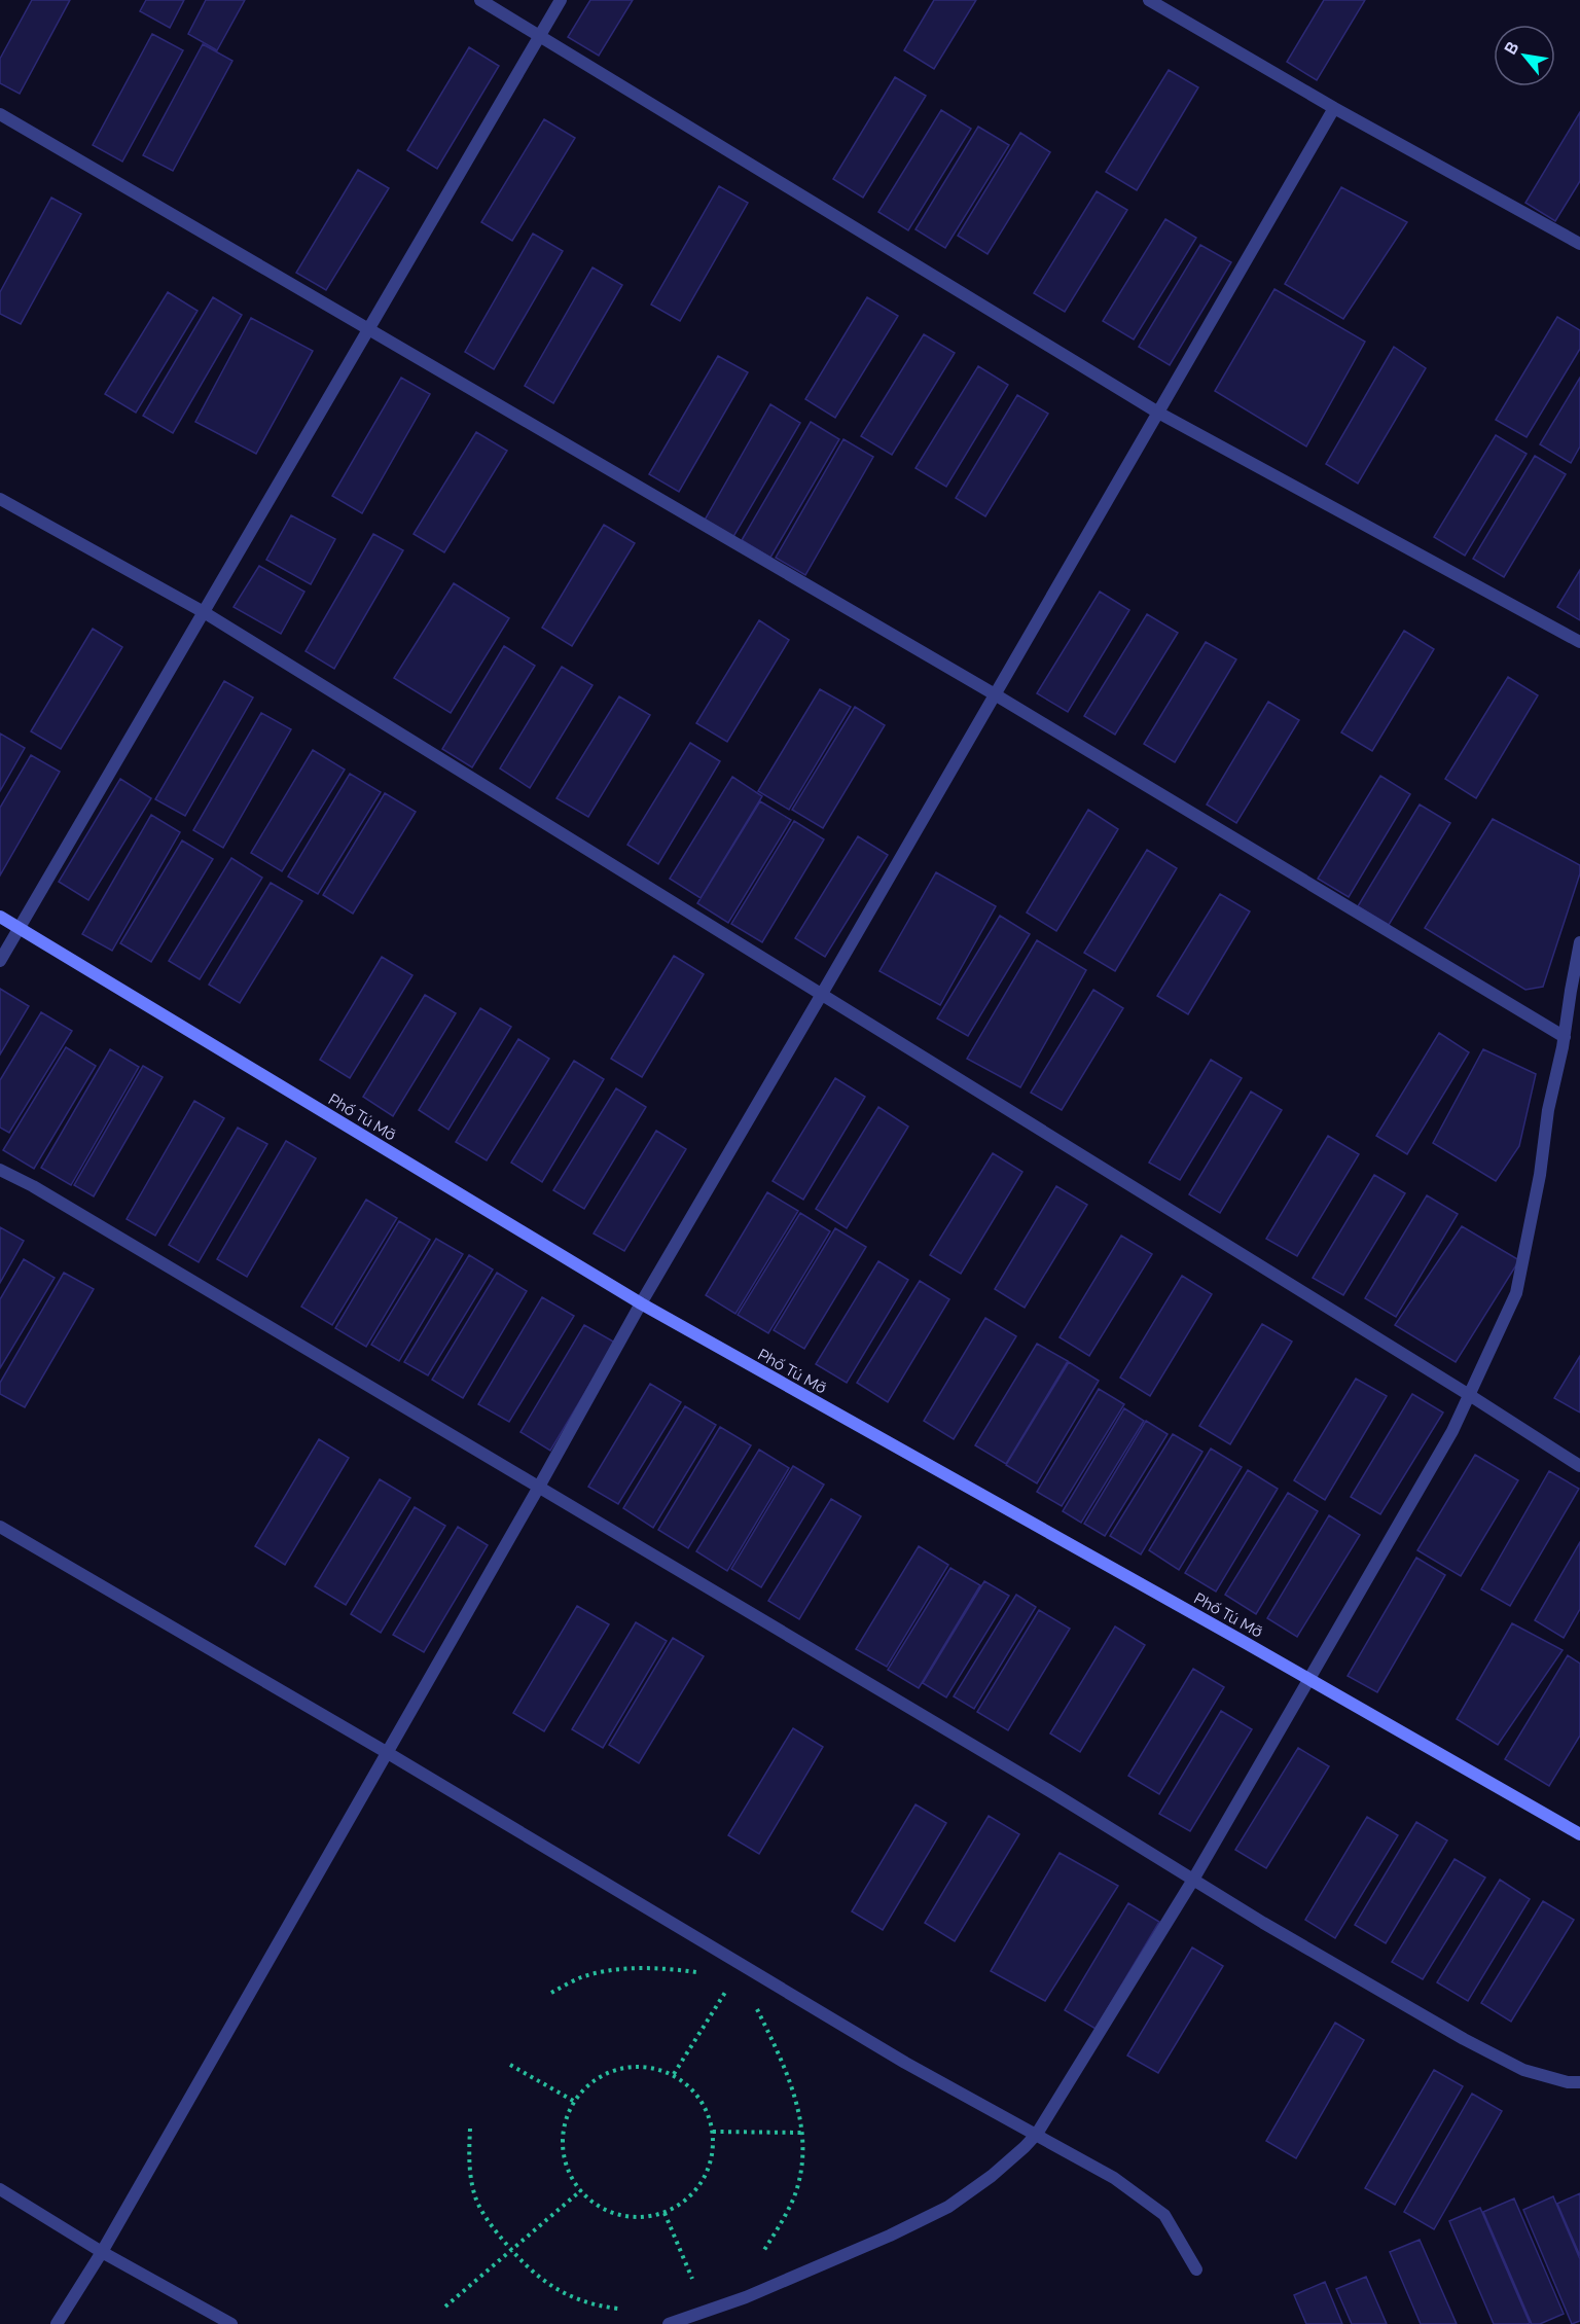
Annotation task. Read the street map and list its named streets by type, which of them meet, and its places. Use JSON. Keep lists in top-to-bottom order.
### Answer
{
  "streets": {
    "main road": ["Phố Tú Mỡ"]
  },
  "north": "top left"
}
